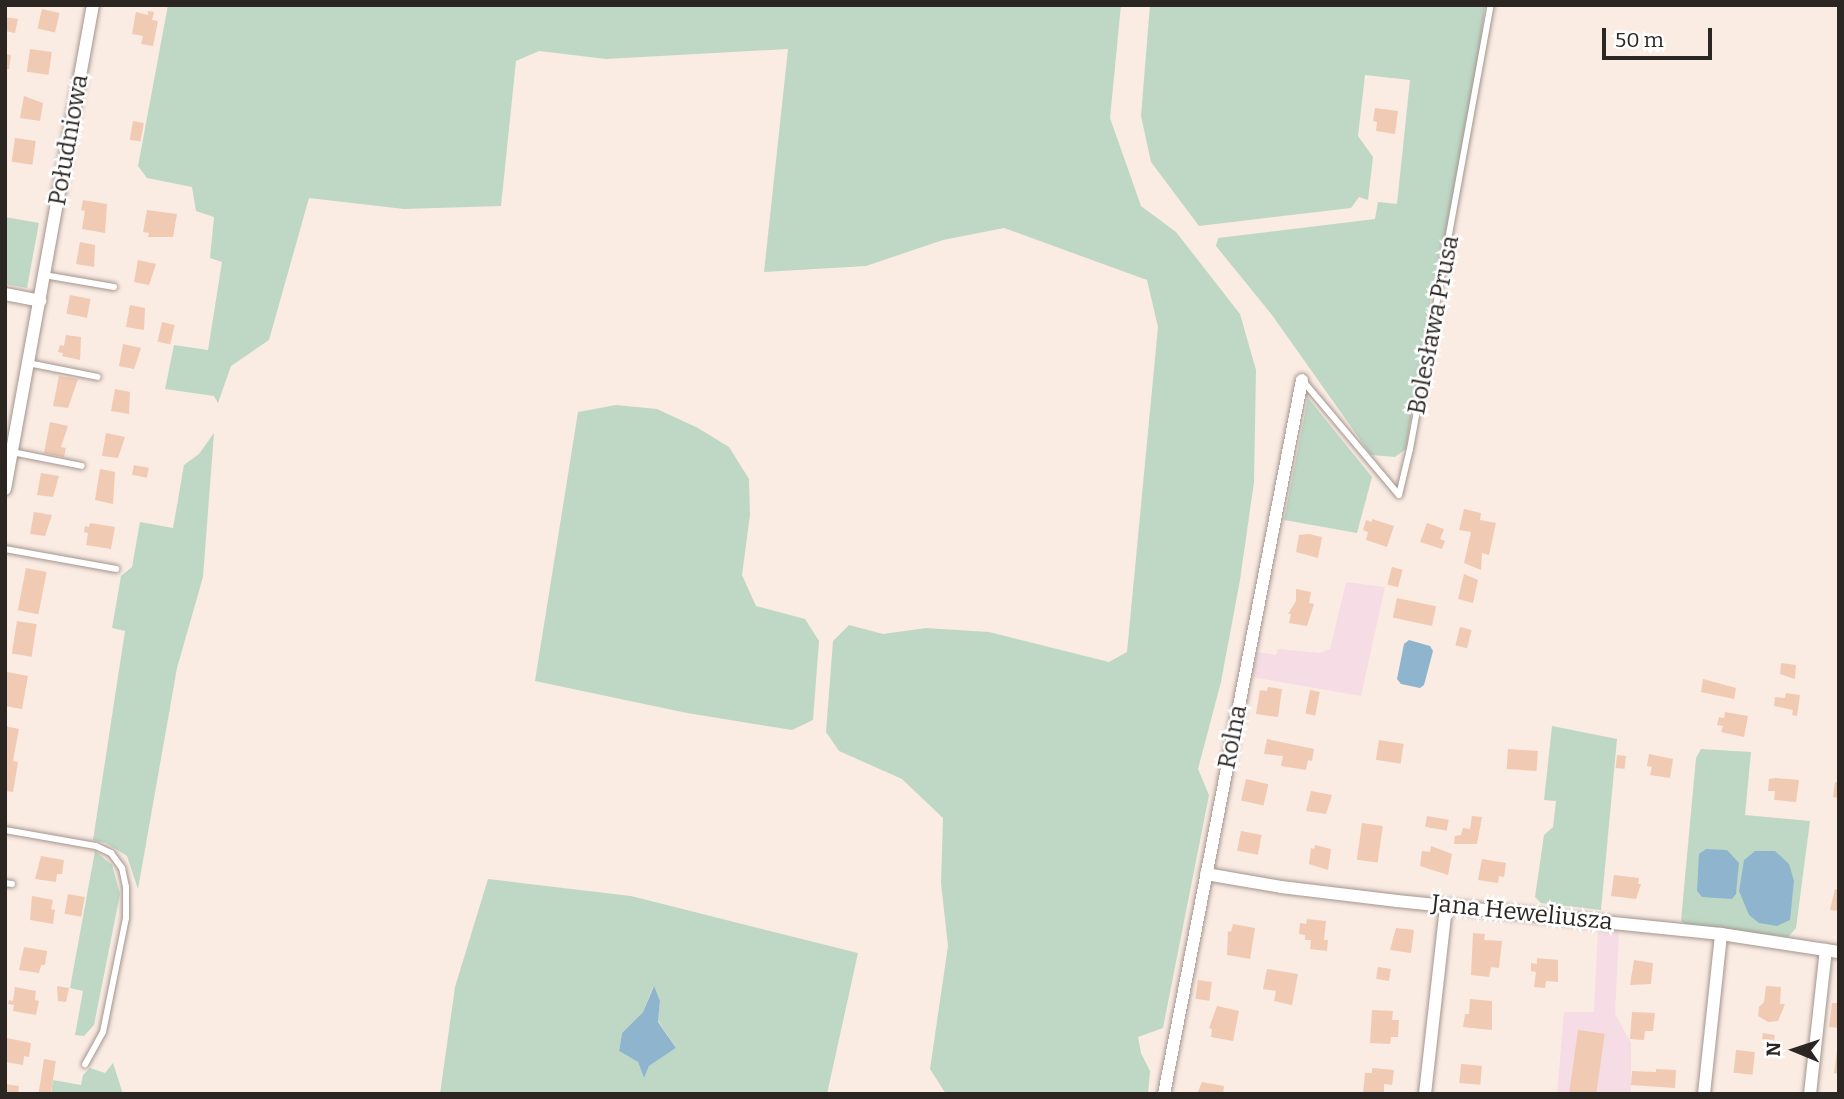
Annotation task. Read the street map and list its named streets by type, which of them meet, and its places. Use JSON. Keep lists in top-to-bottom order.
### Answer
{
  "streets": {
    "street": ["Południowa", "Rolna", "Jana Heweliusza"],
    "lane": ["Bolesława Prusa"]
  },
  "crossings": [
    ["Bolesława Prusa", "Rolna"],
    ["Rolna", "Jana Heweliusza"]
  ],
  "scale_bar": "50 m",
  "north": "left"
}
